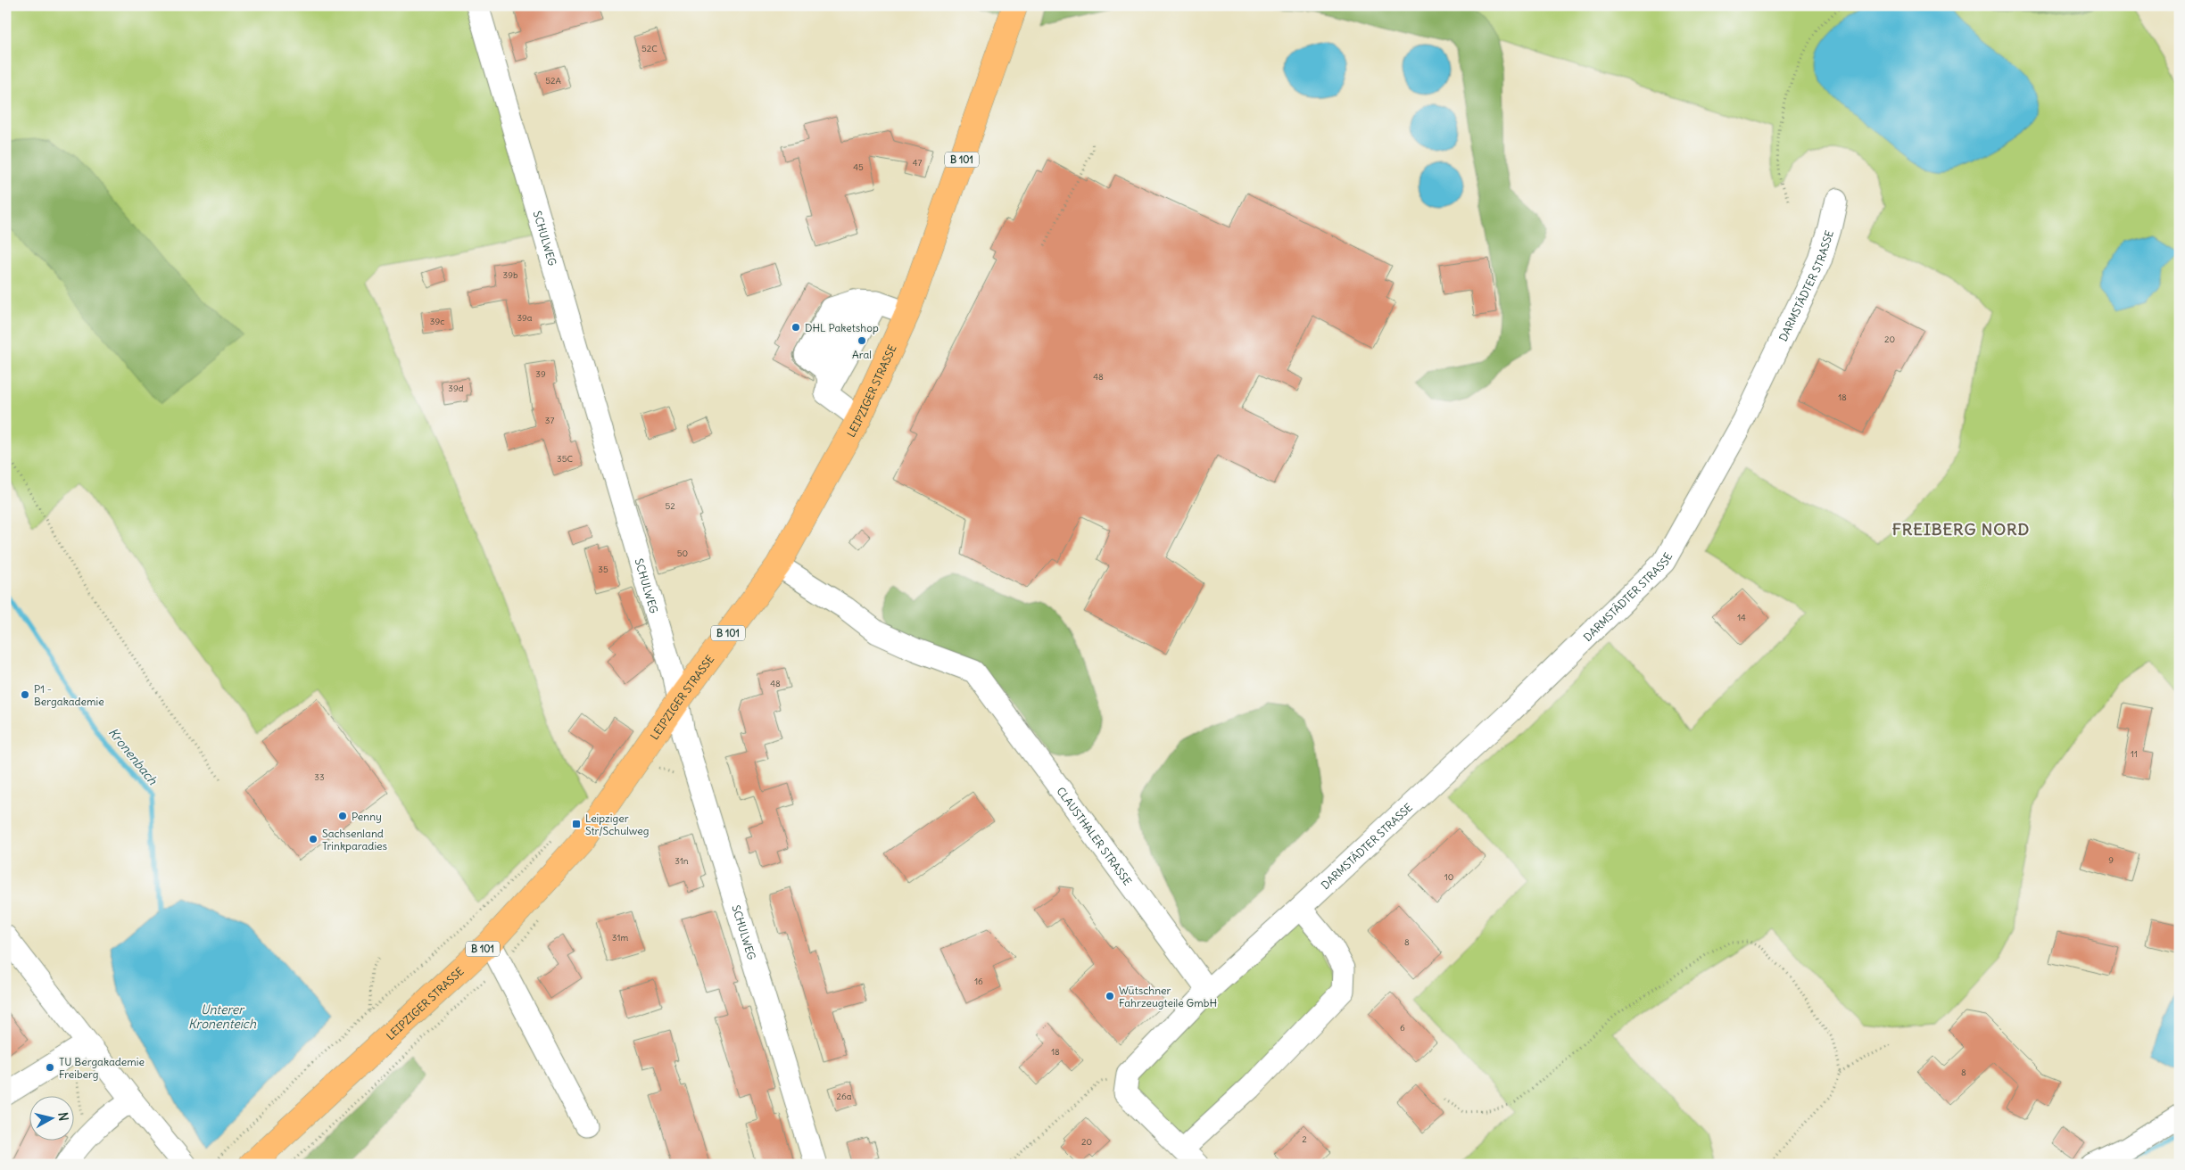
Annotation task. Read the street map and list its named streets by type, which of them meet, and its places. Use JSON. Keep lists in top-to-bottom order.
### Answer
{
  "streets": {
    "main road": ["B 101", "LEIPZIGER STRASSE"],
    "street": ["SCHULWEG", "DARMSTÄDTER STRASSE", "CLAUSTHALER STRASSE"]
  },
  "crossings": [
    ["SCHULWEG", "LEIPZIGER STRASSE"],
    ["DARMSTÄDTER STRASSE", "CLAUSTHALER STRASSE"],
    ["LEIPZIGER STRASSE", "CLAUSTHALER STRASSE"]
  ],
  "districts": ["FREIBERG NORD"],
  "water": ["Kronenbach", "Unterer Kronenteich"],
  "places": {
    "other": [
      "DHL Paketshop",
      "Aral",
      "P1 - Bergakademie",
      "Penny",
      "Sachsenland Trinkparadies",
      "Wütschner Fahrzeugteile GmbH",
      "TU Bergakademie Freiberg"
    ],
    "transit": ["Leipziger Str/Schulweg"]
  },
  "house_numbers": [
    "52C",
    "52A",
    "47",
    "45",
    "39b",
    "39a",
    "39c",
    "20",
    "39",
    "48",
    "39d",
    "18",
    "37",
    "35C",
    "52",
    "50",
    "35",
    "14",
    "48",
    "11",
    "33",
    "9",
    "31n",
    "10",
    "31m",
    "8",
    "16",
    "6",
    "18",
    "8",
    "26a",
    "2",
    "20"
  ],
  "north": "right"
}
